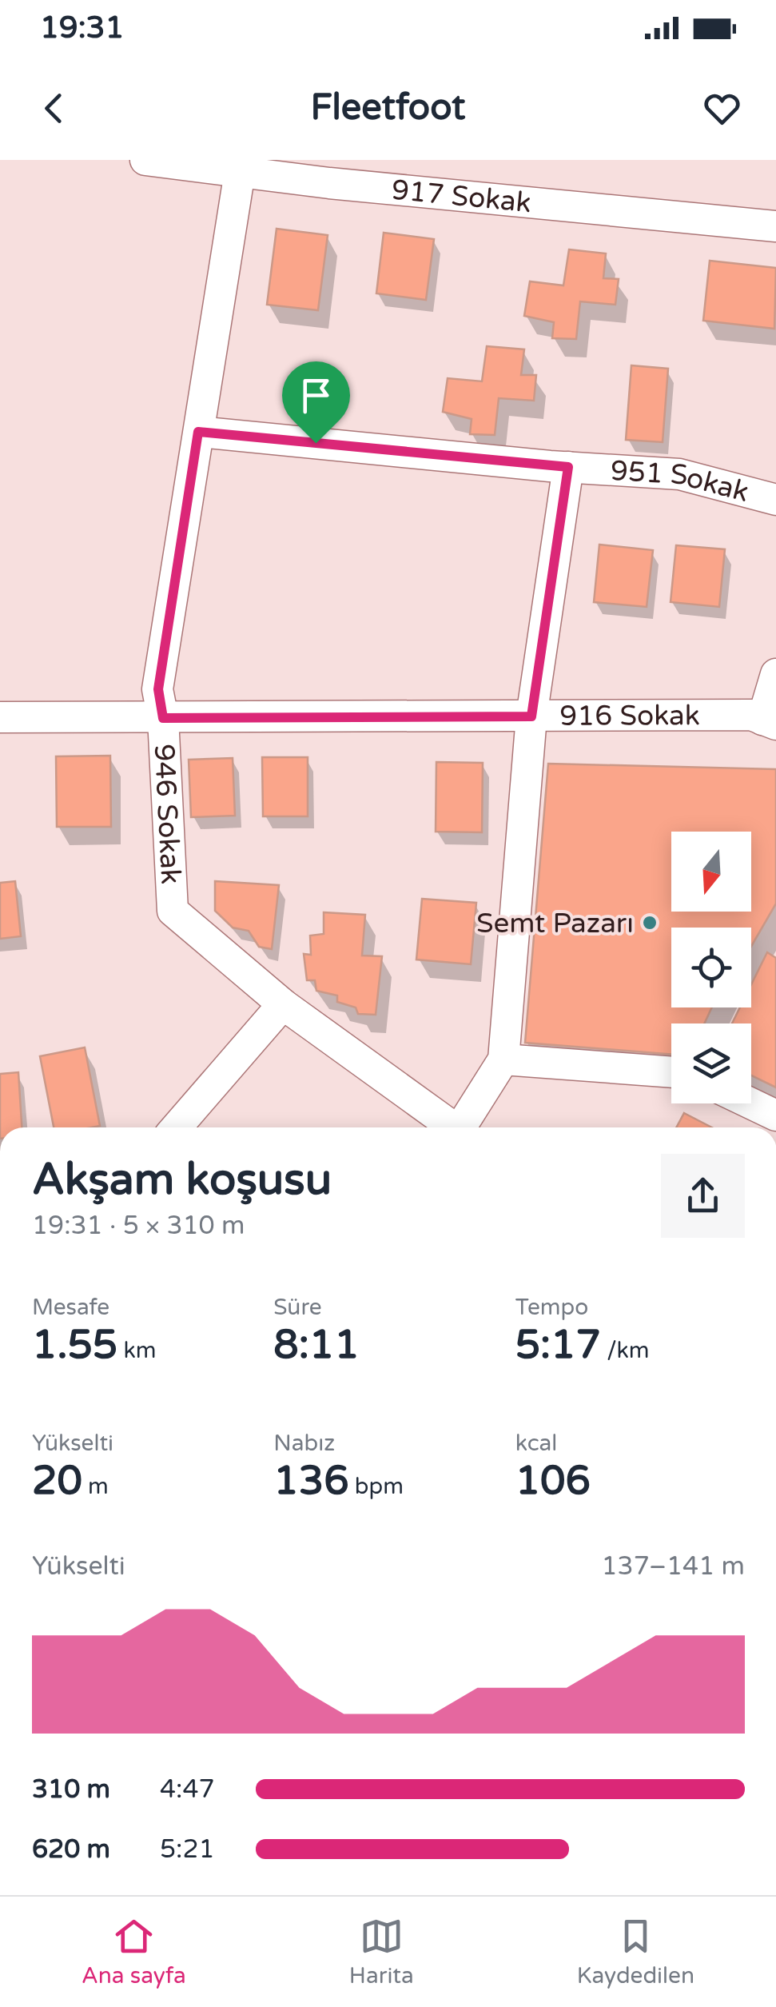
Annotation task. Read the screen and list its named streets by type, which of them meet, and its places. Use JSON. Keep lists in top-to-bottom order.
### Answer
{
  "streets": {
    "street": [
      "917 Sokak",
      "951 Sokak",
      "916 Sokak",
      "946 Sokak"
    ]
  },
  "crossings": [
    ["917 Sokak", "946 Sokak"],
    ["951 Sokak", "946 Sokak"],
    ["916 Sokak", "946 Sokak"]
  ],
  "places": ["Semt Pazarı"],
  "north": "bottom",
  "page": {
    "status": "19:31",
    "header": "Fleetfoot",
    "heading": ["Akşam koşusu", "19:31 · 5 × 310 m"],
    "stats": [
      ["Mesafe", "1.55 km"],
      ["Süre", "8:11"],
      ["Tempo", "5:17 /km"],
      ["Yükselti", "20 m"],
      ["Nabız", "136 bpm"],
      ["kcal", "106"]
    ],
    "chart": ["Yükselti", "137–141 m"],
    "list": [
      {
        "name": "310 m",
        "note": "4:47"
      },
      {
        "name": "620 m",
        "note": "5:21"
      }
    ],
    "tabs": ["Ana sayfa", "Harita", "Kaydedilen"]
  }
}
